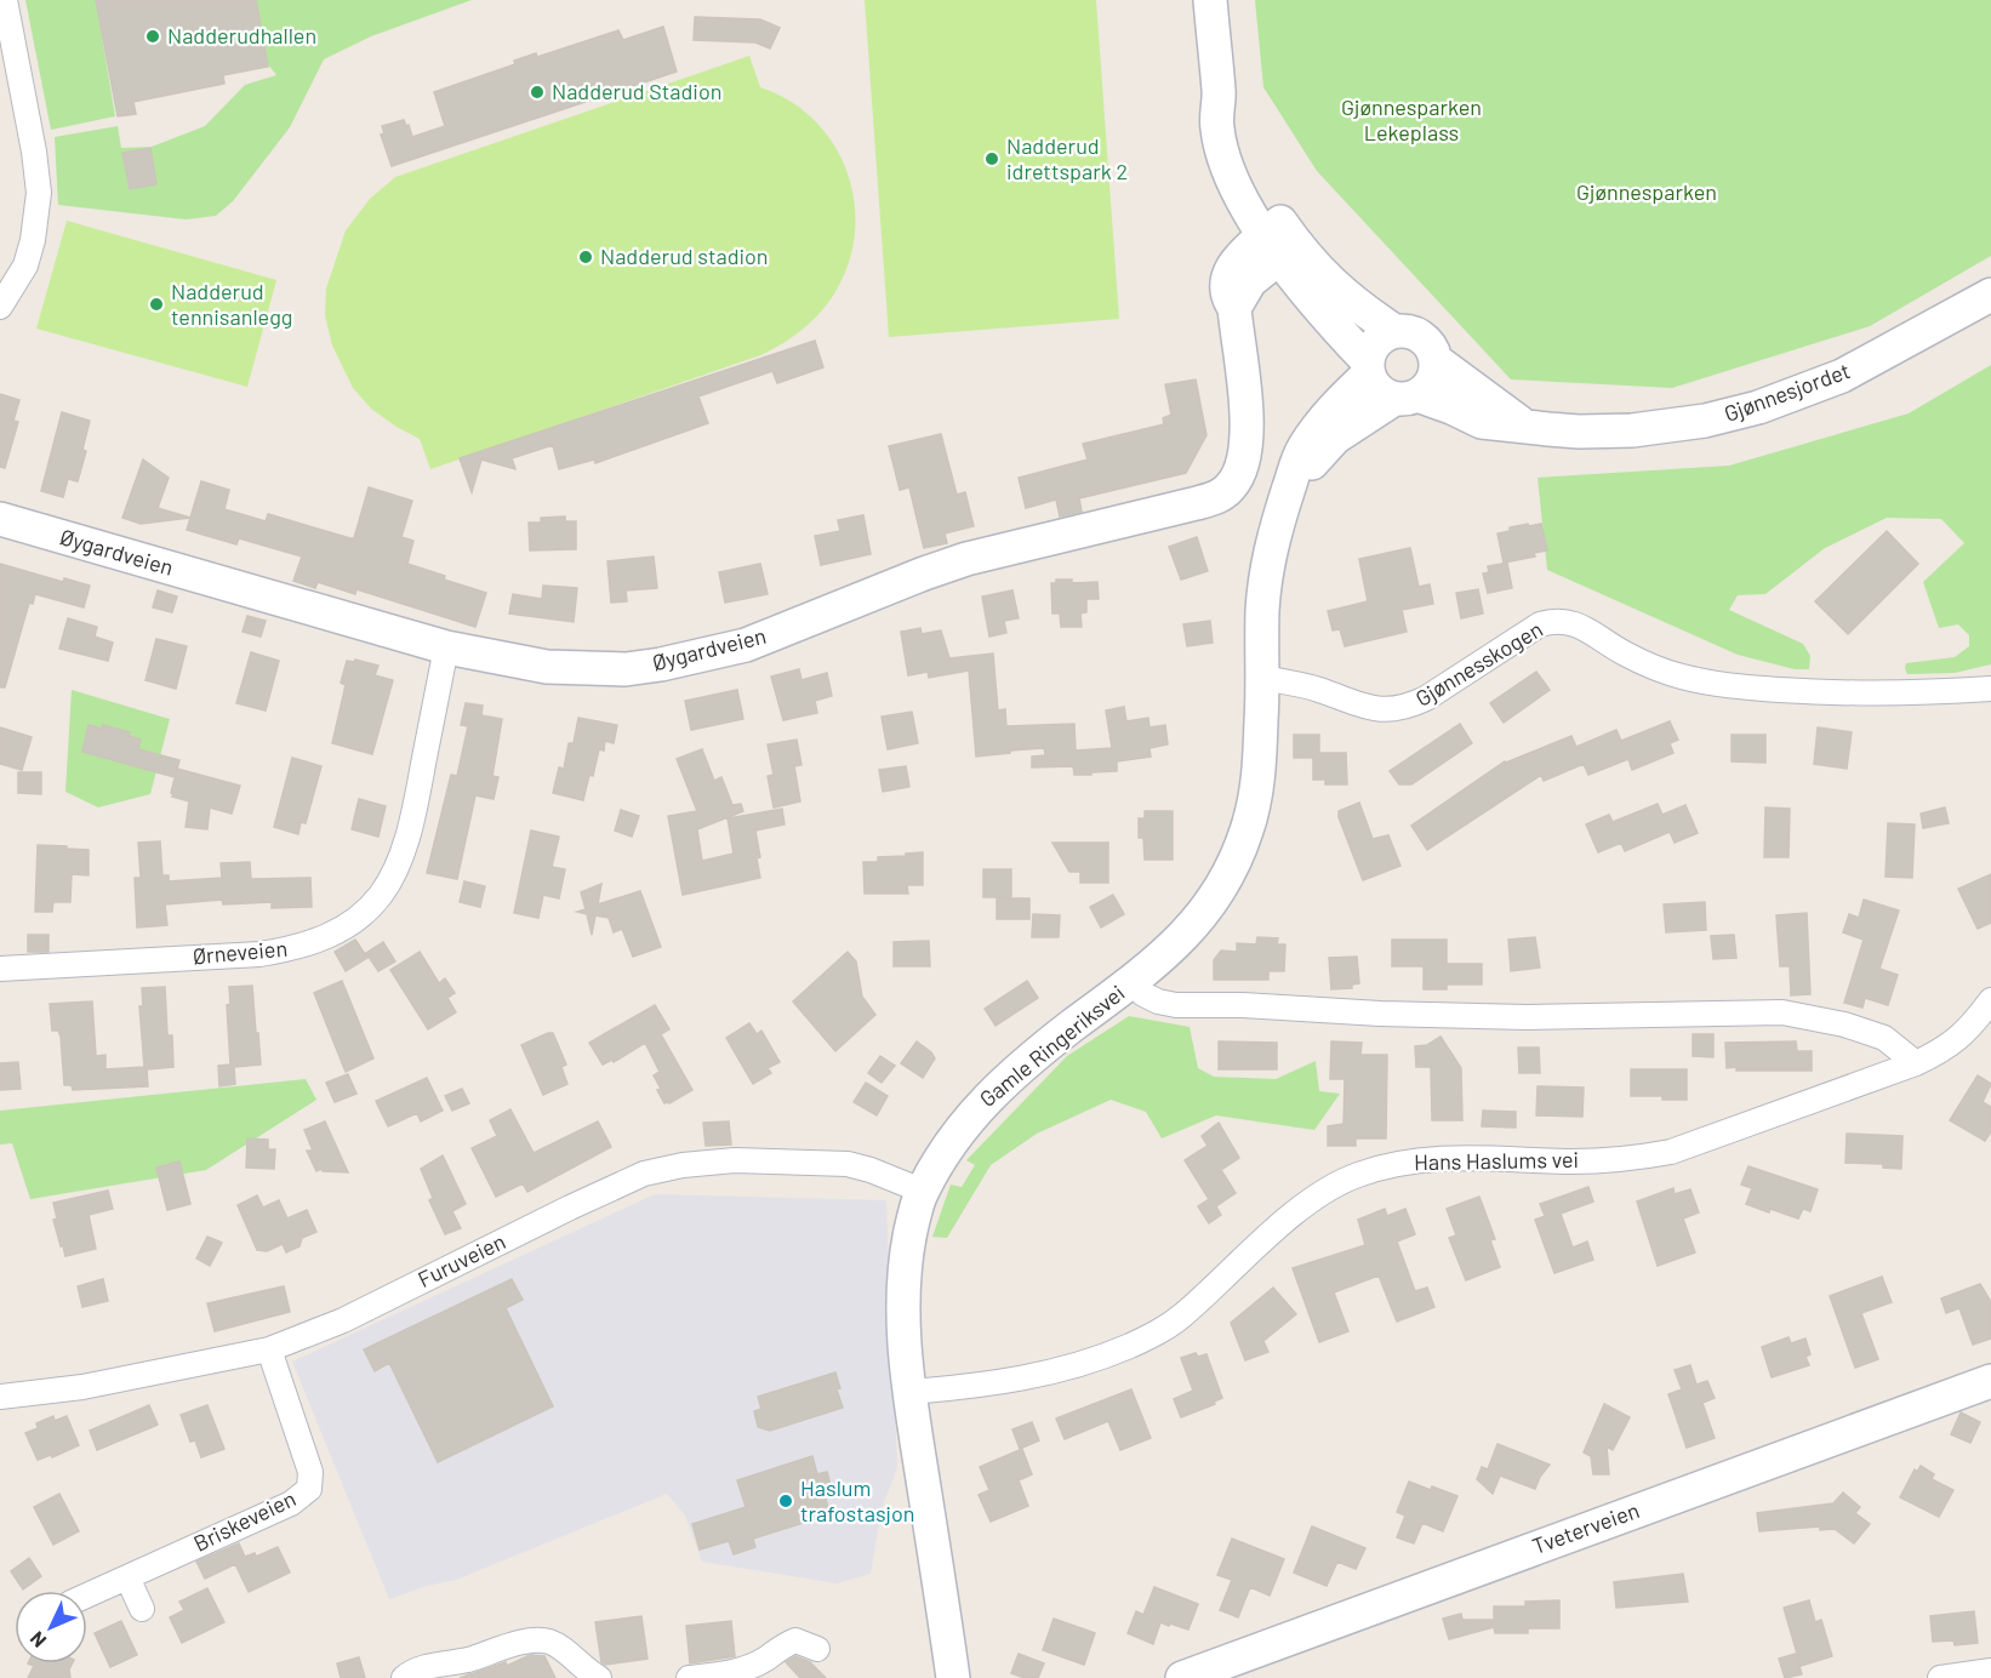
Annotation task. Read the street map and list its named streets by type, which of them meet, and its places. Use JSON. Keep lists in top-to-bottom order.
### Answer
{
  "streets": {
    "main road": [
      "Gjønnesjordet",
      "Øygardveien",
      "Gamle Ringeriksvei",
      "Tveterveien"
    ],
    "street": [
      "Gjønnesskogen",
      "Ørneveien",
      "Hans Haslums vei",
      "Furuveien",
      "Briskeveien"
    ]
  },
  "crossings": [
    ["Gjønnesjordet", "Gamle Ringeriksvei"],
    ["Øygardveien", "Ørneveien"],
    ["Gjønnesskogen", "Gamle Ringeriksvei"],
    ["Gamle Ringeriksvei", "Hans Haslums vei"],
    ["Gamle Ringeriksvei", "Furuveien"],
    ["Furuveien", "Briskeveien"]
  ],
  "parks": ["Gjønnesparken Lekeplass", "Gjønnesparken"],
  "places": [
    "Nadderudhallen",
    "Nadderud Stadion",
    "Nadderud idrettspark 2",
    "Nadderud stadion",
    "Nadderud tennisanlegg",
    "Haslum trafostasjon"
  ],
  "north": "bottom left"
}
